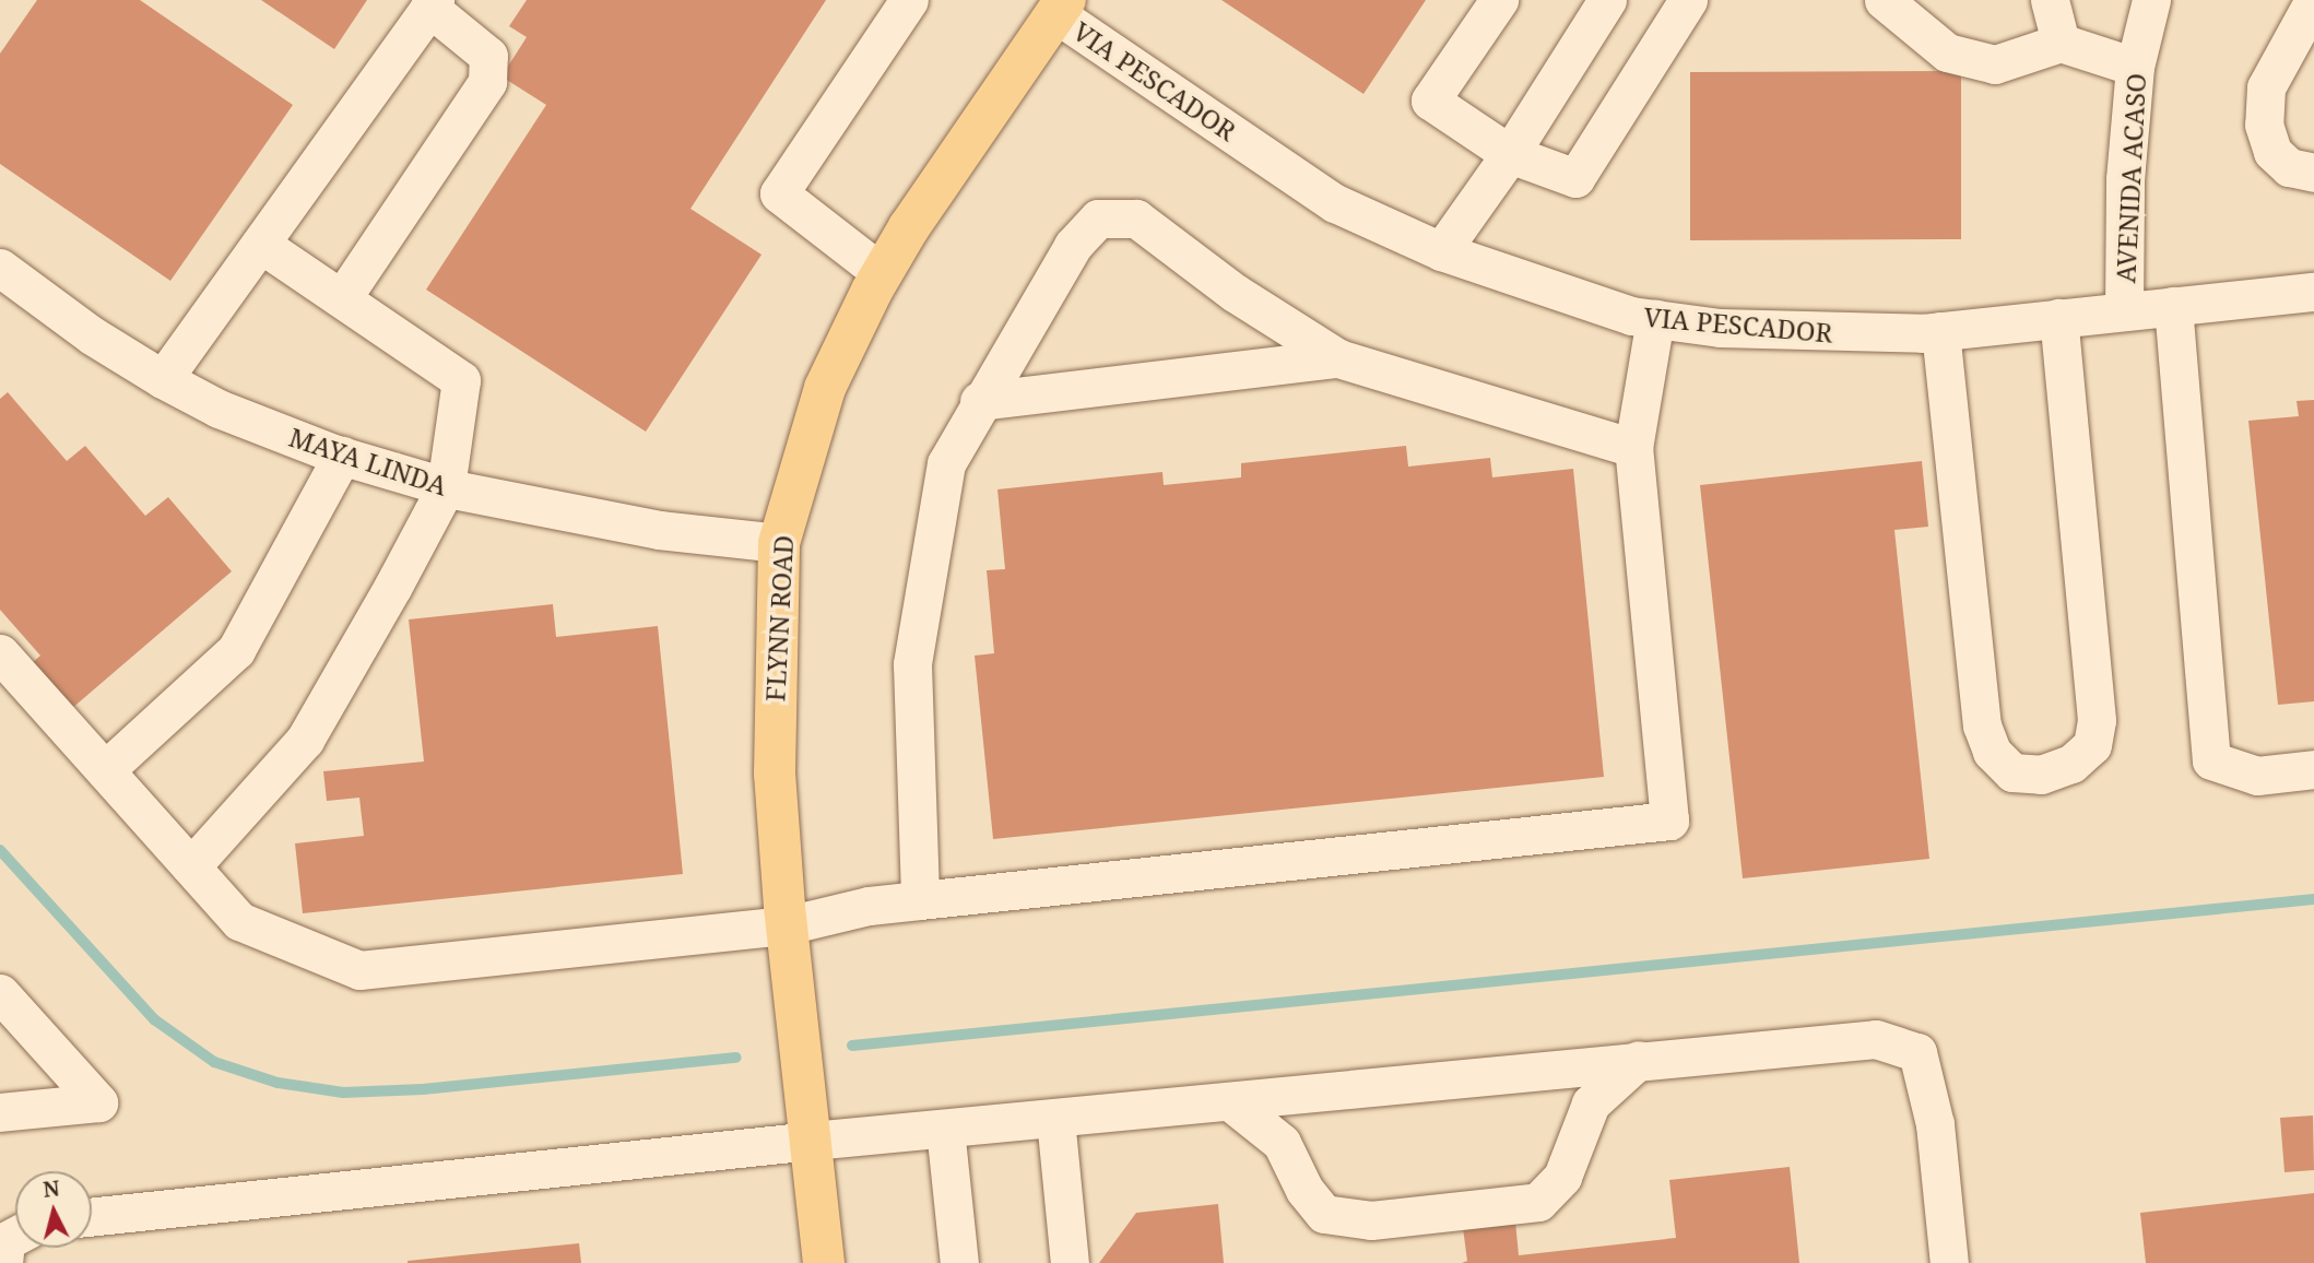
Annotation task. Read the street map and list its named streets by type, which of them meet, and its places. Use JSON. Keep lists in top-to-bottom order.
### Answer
{
  "streets": {
    "main road": ["FLYNN ROAD"],
    "street": ["VIA PESCADOR", "AVENIDA ACASO", "MAYA LINDA"]
  },
  "crossings": [
    ["VIA PESCADOR", "AVENIDA ACASO"],
    ["VIA PESCADOR", "FLYNN ROAD"],
    ["MAYA LINDA", "FLYNN ROAD"]
  ],
  "north": "top"
}
